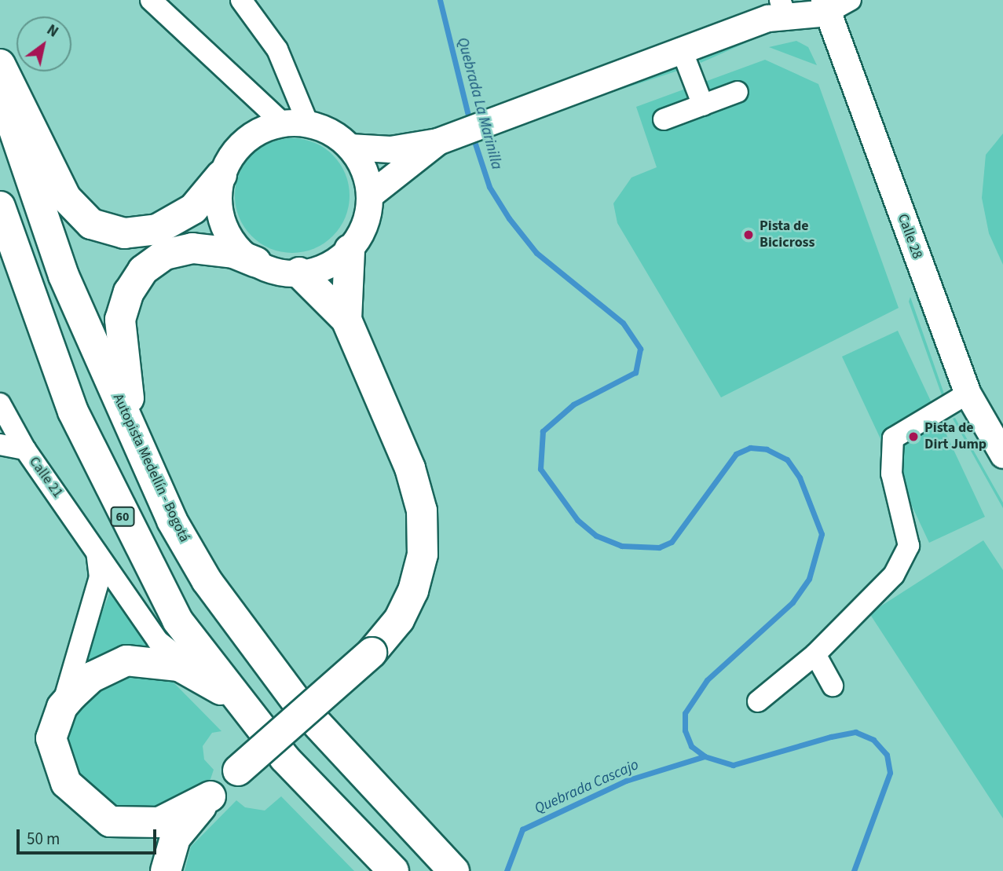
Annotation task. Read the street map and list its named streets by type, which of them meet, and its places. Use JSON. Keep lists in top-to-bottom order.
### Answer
{
  "streets": {
    "highway": ["Autopista Medellín - Bogotá", "60"],
    "main road": ["Calle 28"],
    "street": ["Calle 21"]
  },
  "water": ["Quebrada La Marinilla", "Quebrada Cascajo"],
  "places": ["Pista de Bicicross", "Pista de Dirt Jump"],
  "scale_bar": "50 m",
  "north": "top right"
}
